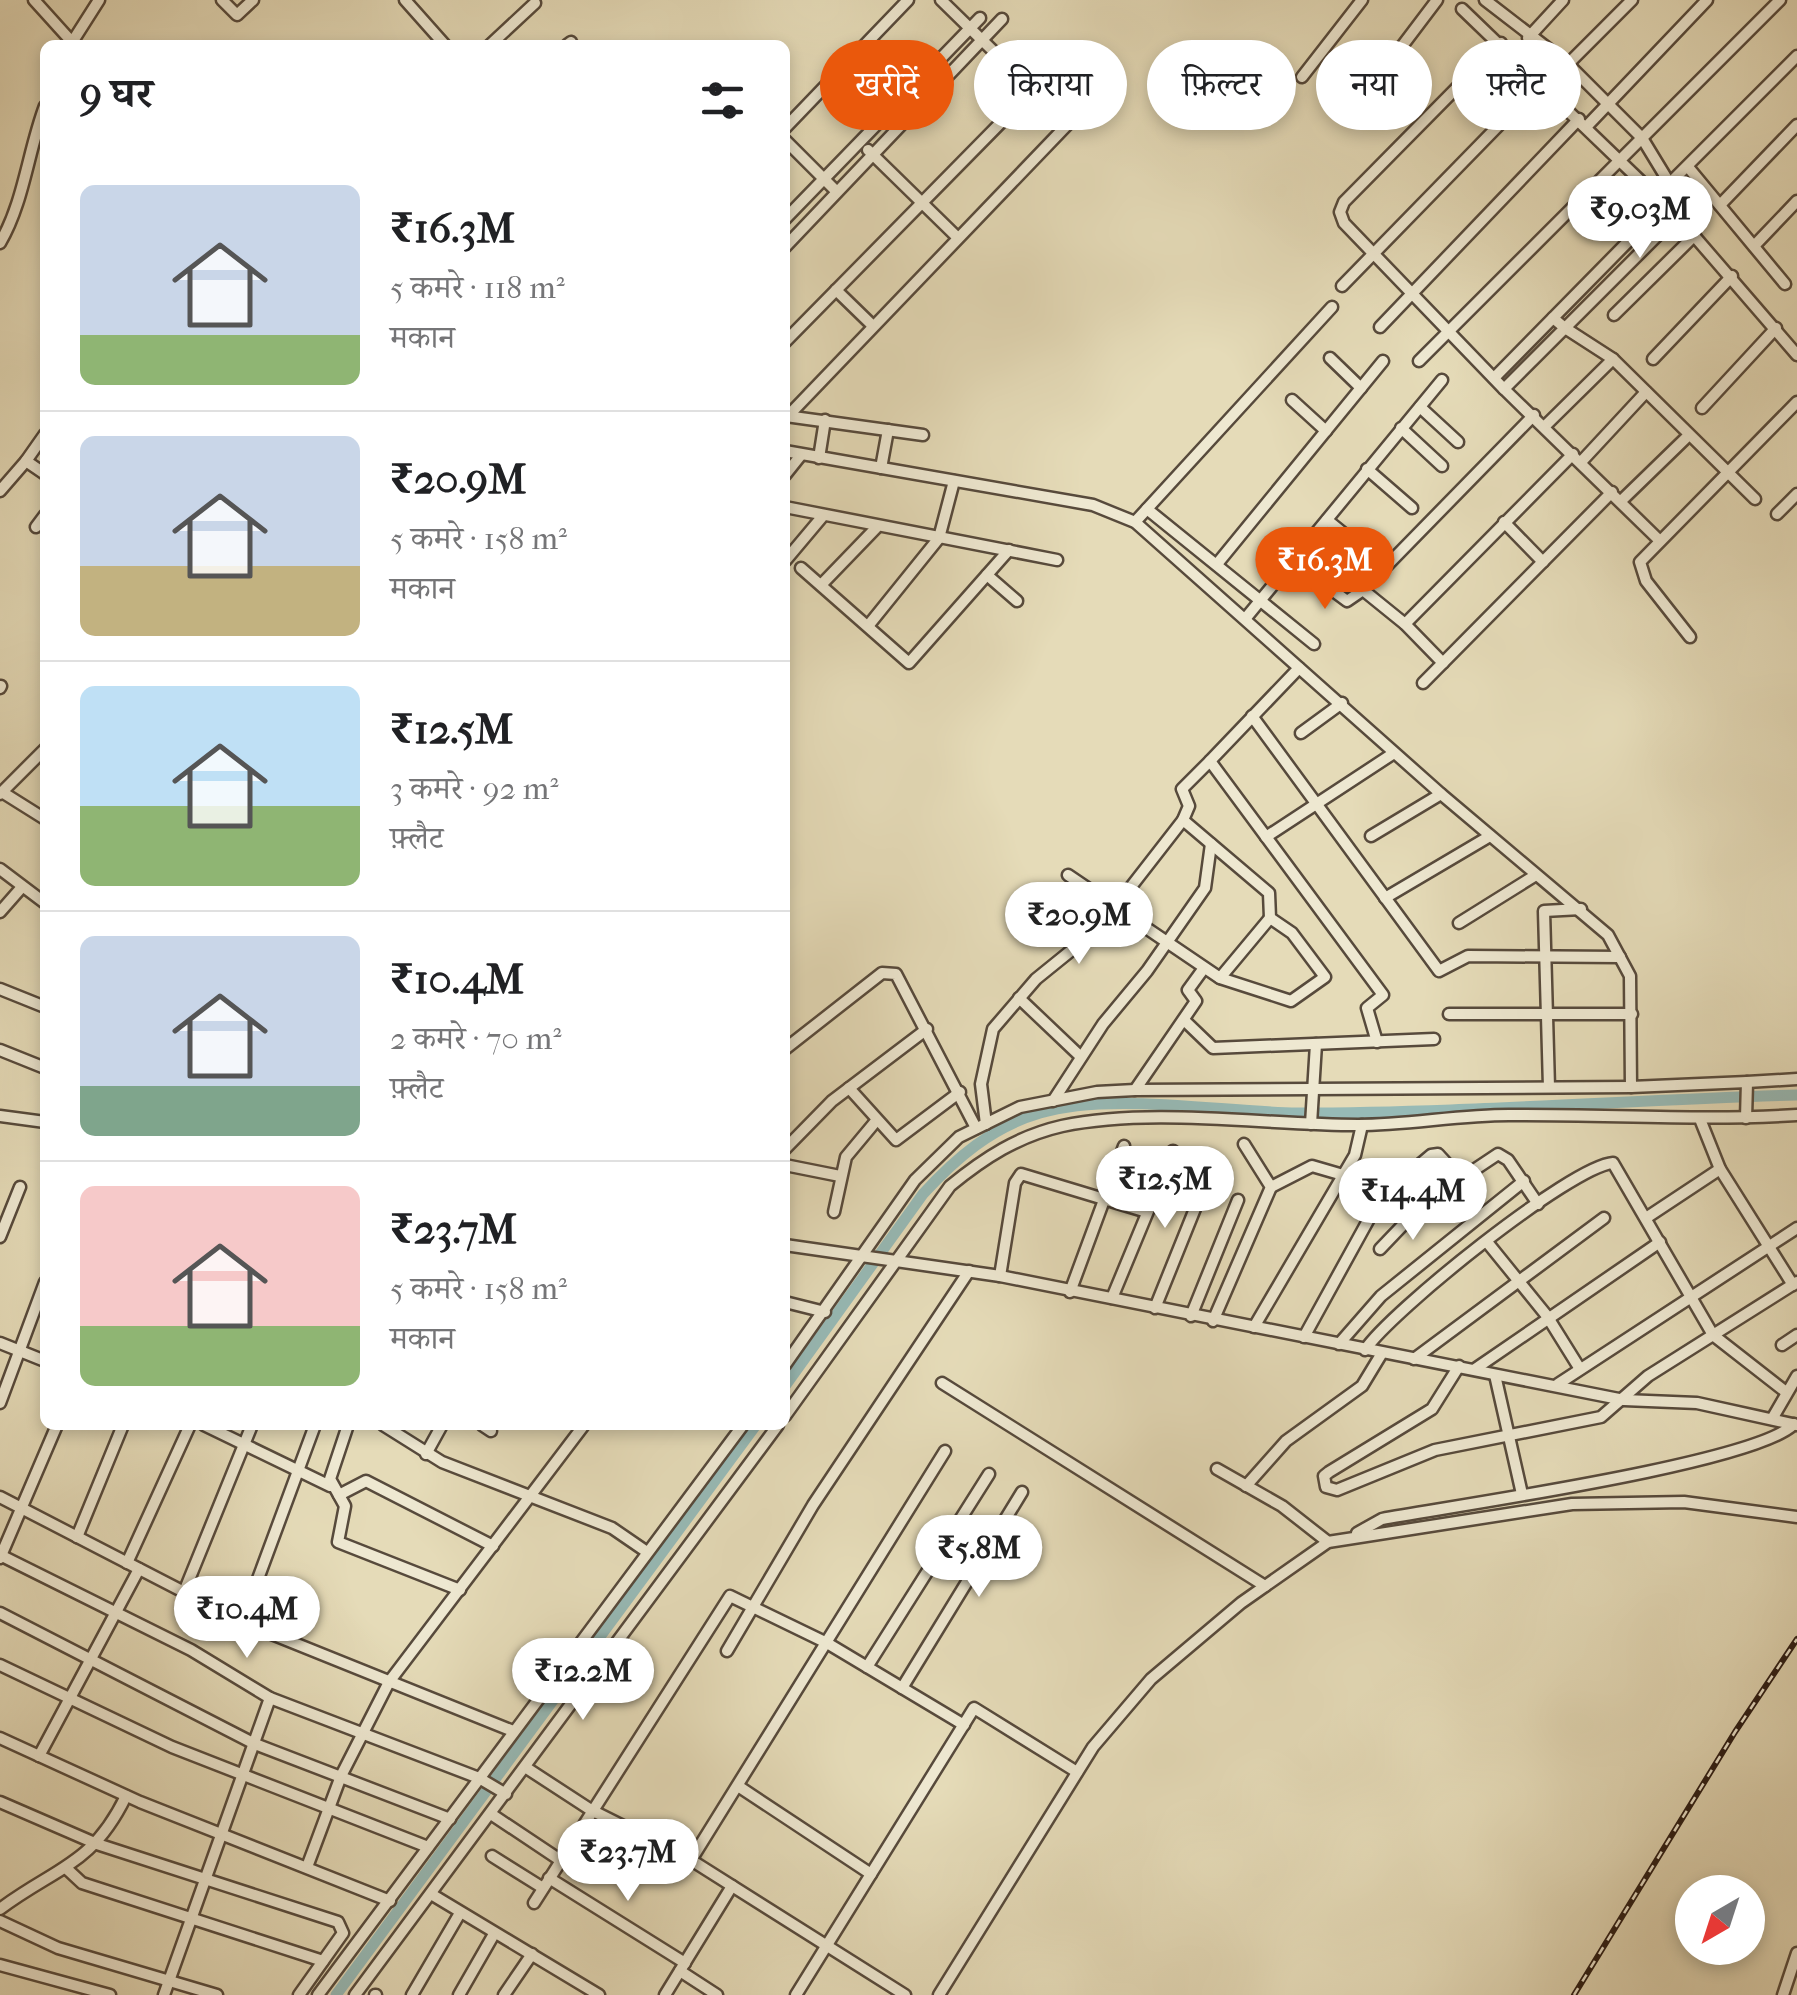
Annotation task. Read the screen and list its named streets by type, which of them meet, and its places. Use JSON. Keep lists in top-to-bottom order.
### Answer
{
  "north": "bottom left",
  "page": {
    "chip": [
      "खरीदें",
      "किराया",
      "फ़िल्टर",
      "नया",
      "फ़्लैट"
    ],
    "heading": "9 घर",
    "list": [
      {
        "name": "₹16.3M",
        "note": "5 कमरे · 118 m² · मकान"
      },
      {
        "name": "₹20.9M",
        "note": "5 कमरे · 158 m² · मकान"
      },
      {
        "name": "₹12.5M",
        "note": "3 कमरे · 92 m² · फ़्लैट"
      },
      {
        "name": "₹10.4M",
        "note": "2 कमरे · 70 m² · फ़्लैट"
      },
      {
        "name": "₹23.7M",
        "note": "5 कमरे · 158 m² · मकान"
      }
    ],
    "price": [
      "₹9.03M",
      "₹16.3M",
      "₹20.9M",
      "₹12.5M",
      "₹14.4M",
      "₹5.8M",
      "₹10.4M",
      "₹12.2M",
      "₹23.7M"
    ]
  }
}
